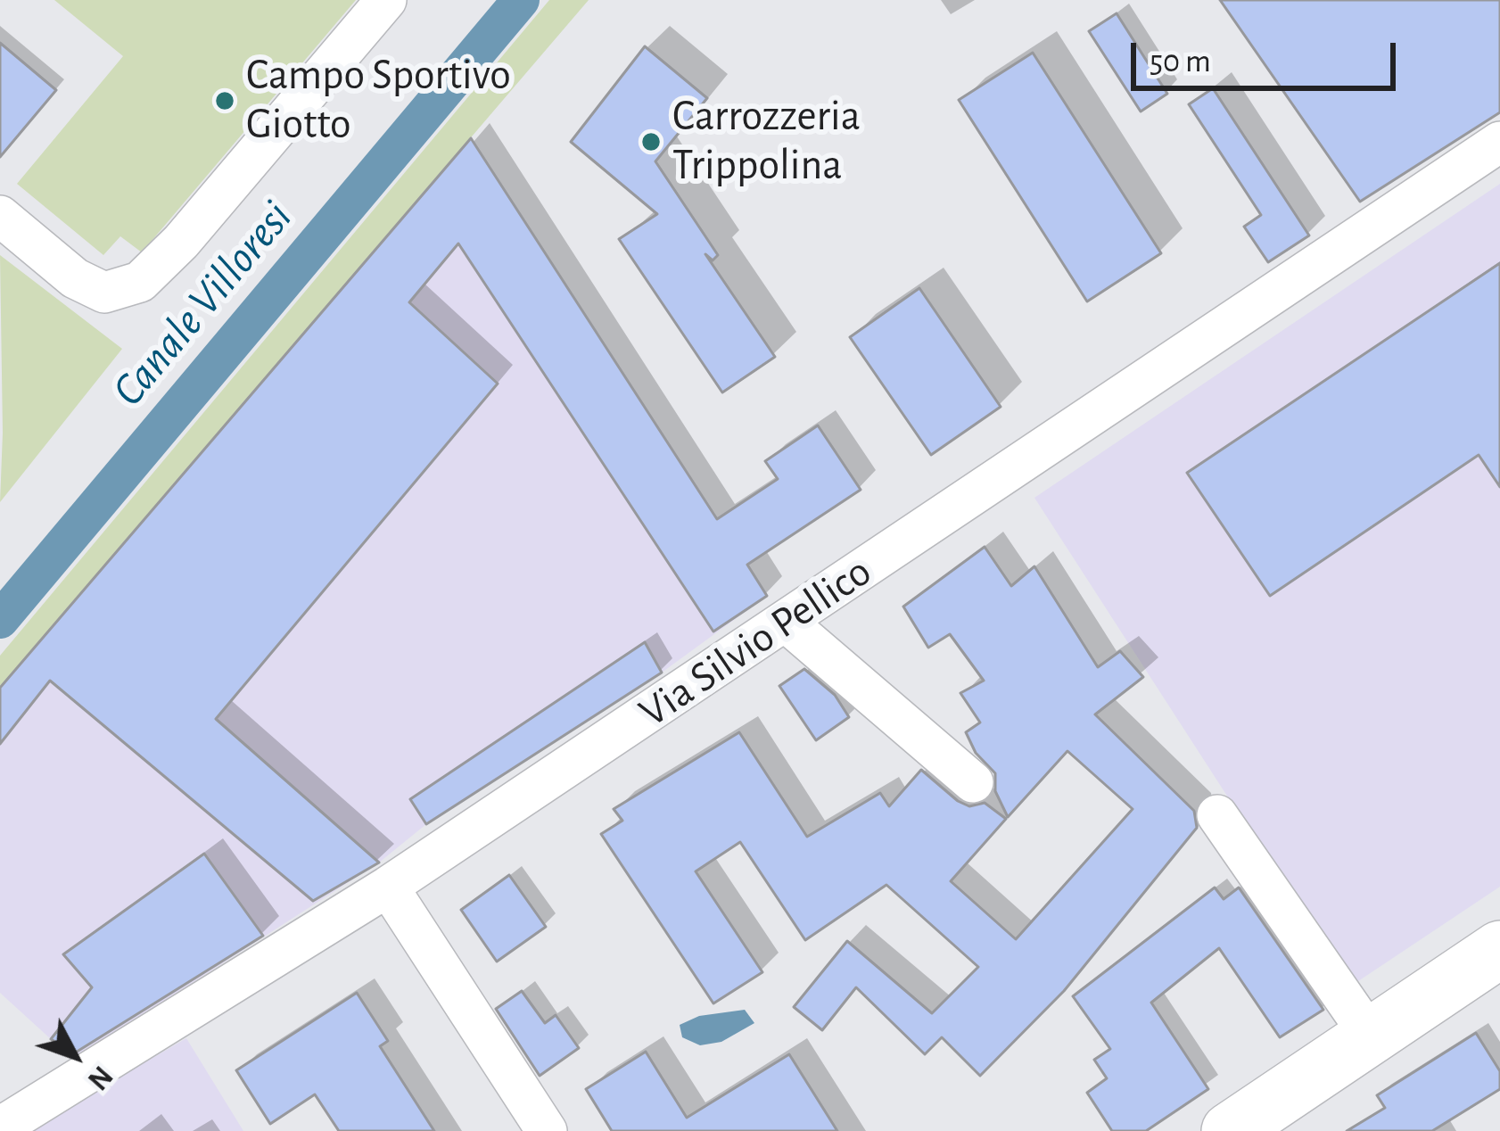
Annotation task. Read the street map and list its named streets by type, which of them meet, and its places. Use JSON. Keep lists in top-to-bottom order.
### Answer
{
  "streets": {
    "street": ["Via Silvio Pellico"]
  },
  "water": ["Canale Villoresi"],
  "places": ["Campo Sportivo Giotto", "Carrozzeria Trippolina"],
  "scale_bar": "50 m",
  "north": "bottom right"
}
